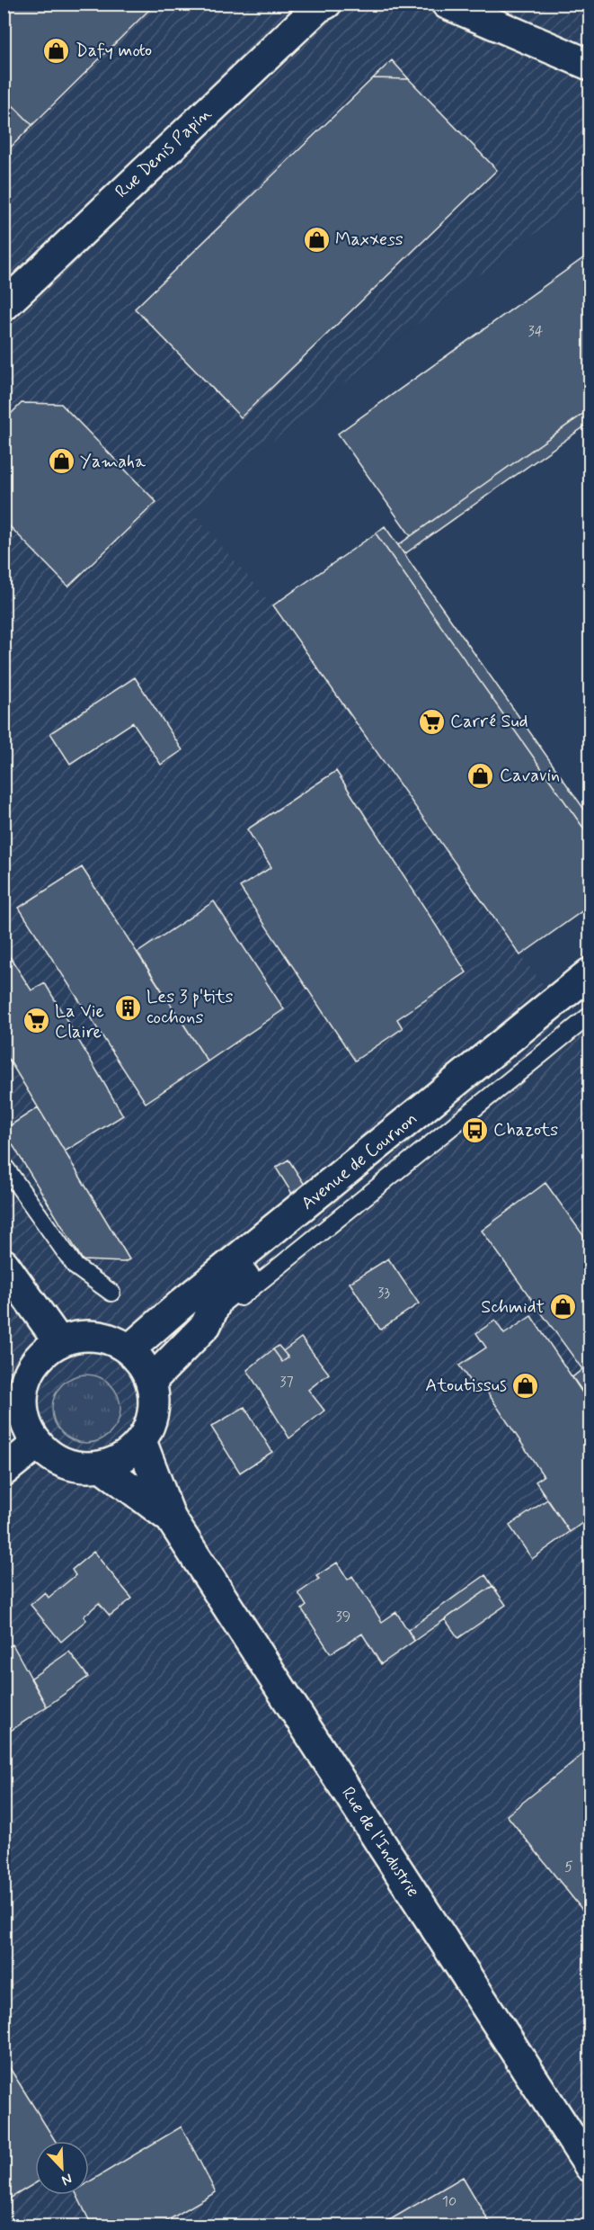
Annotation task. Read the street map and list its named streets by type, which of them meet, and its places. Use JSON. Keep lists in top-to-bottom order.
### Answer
{
  "streets": {
    "main road": ["Rue Denis Papin", "Avenue de Cournon", "Rue de l'Industrie"]
  },
  "crossings": [
    ["Avenue de Cournon", "Rue de l'Industrie"]
  ],
  "places": {
    "shop": [
      "Dafy moto",
      "Maxxess",
      "Yamaha",
      "Cavavin",
      "Schmidt",
      "Atoutissus"
    ],
    "supermarket": ["Carré Sud", "La Vie Claire"],
    "building": ["Les 3 p'tits cochons"],
    "bus stop": ["Chazots"]
  },
  "house_numbers": [
    "34",
    "33",
    "37",
    "39",
    "5",
    "10"
  ],
  "north": "bottom right"
}
